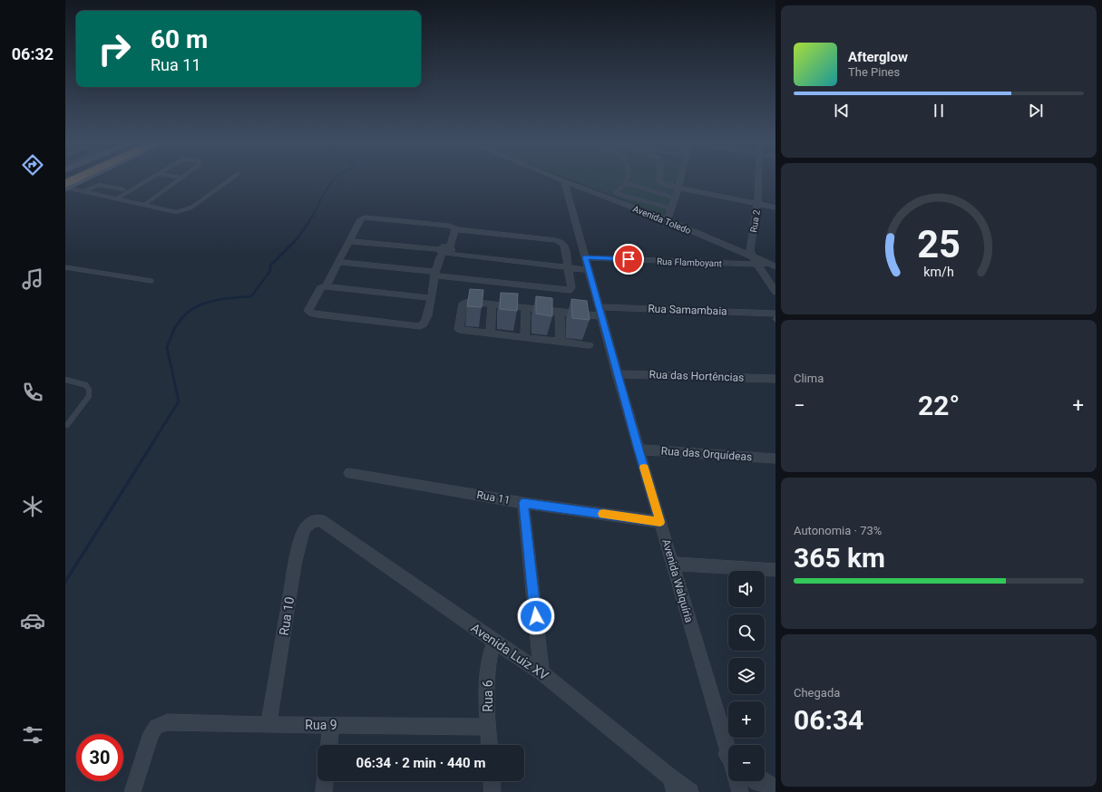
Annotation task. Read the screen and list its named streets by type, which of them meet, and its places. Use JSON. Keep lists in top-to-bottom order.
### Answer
{
  "streets": {
    "street": [
      "Avenida Toledo",
      "Rua 2",
      "Rua Flamboyant",
      "Rua Samambaia",
      "Rua das Hortências",
      "Rua das Orquídeas",
      "Rua 11",
      "Avenida Walquíria",
      "Rua 10",
      "Avenida Luiz XV",
      "Rua 6",
      "Rua 9"
    ]
  },
  "crossings": [
    ["Avenida Toledo", "Rua 2"],
    ["Avenida Toledo", "Rua Flamboyant"],
    ["Avenida Toledo", "Avenida Walquíria"],
    ["Rua Flamboyant", "Avenida Walquíria"],
    ["Rua Samambaia", "Avenida Walquíria"],
    ["Rua das Hortências", "Avenida Walquíria"],
    ["Rua das Orquídeas", "Avenida Walquíria"],
    ["Rua 11", "Avenida Walquíria"],
    ["Rua 10", "Avenida Luiz XV"],
    ["Rua 10", "Rua 9"],
    ["Avenida Luiz XV", "Rua 6"],
    ["Rua 6", "Rua 9"]
  ],
  "page": {
    "tabs": "06:32",
    "turn": ["60 m", "Rua 11"],
    "song": ["Afterglow", "The Pines"],
    "tile": [
      "Clima",
      ["Autonomia · 73%", "365 km"],
      ["Chegada", "06:34"]
    ],
    "heat": ["−", "22°", "+"],
    "map_buttons": ["+", "−"],
    "limit": "30",
    "trip": "06:34 · 2 min · 440 m",
    "gauge": ["25", "km/h"]
  }
}
